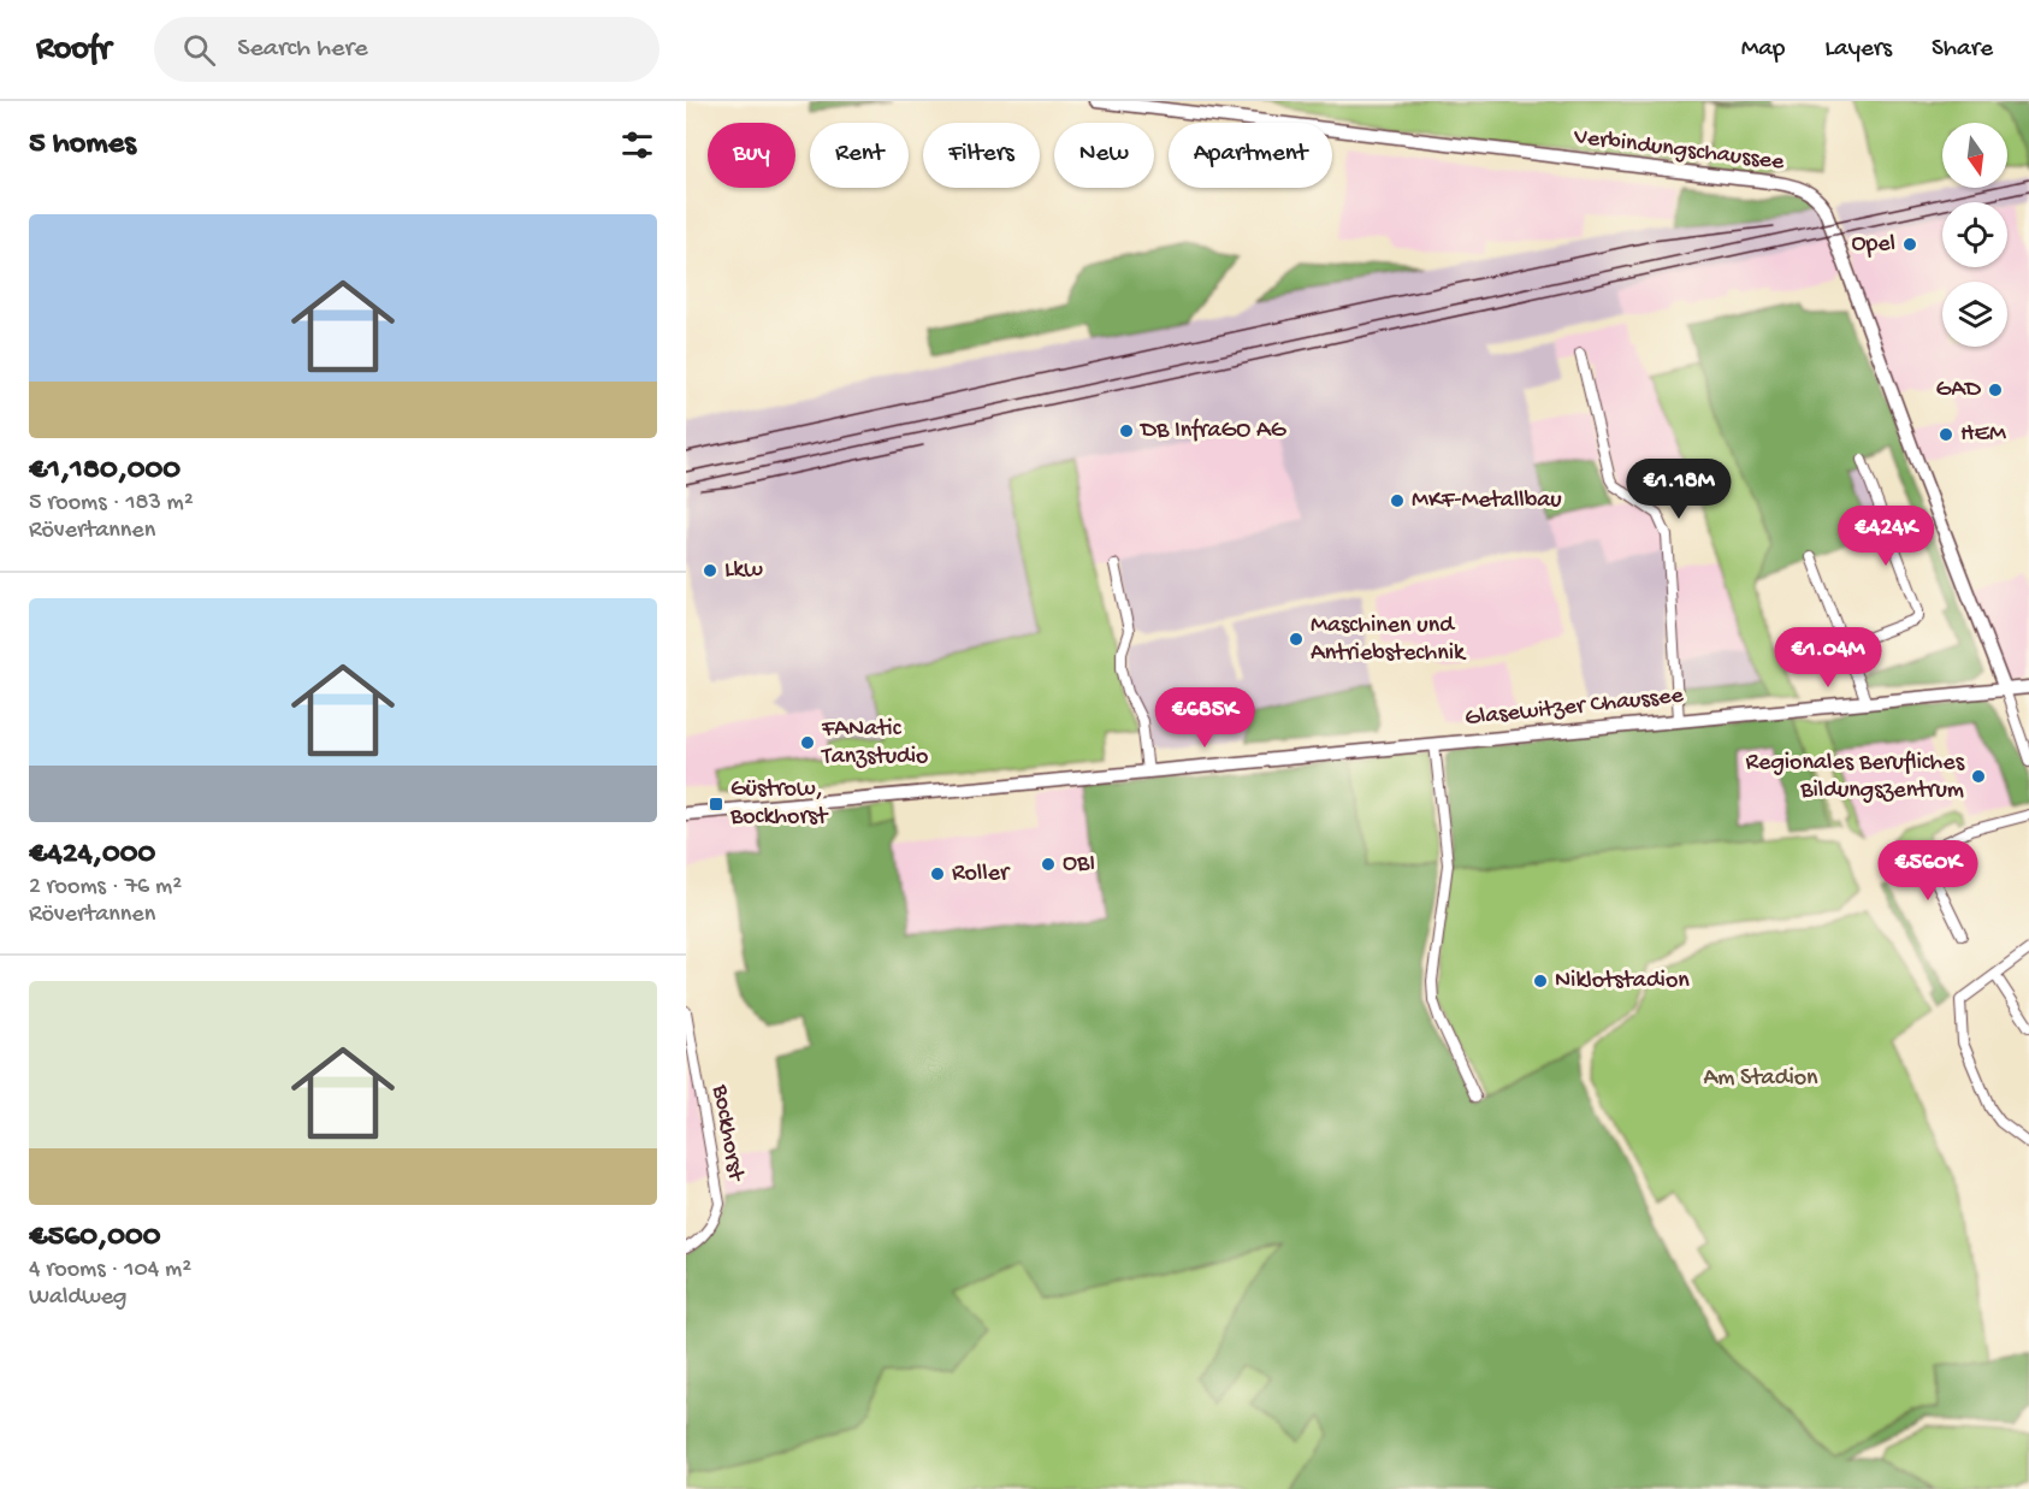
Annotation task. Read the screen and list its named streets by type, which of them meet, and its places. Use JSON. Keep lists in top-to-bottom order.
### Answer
{
  "streets": {
    "main road": ["Verbindungschaussee", "Glasewitzer Chaussee"],
    "street": ["Bockhorst"]
  },
  "crossings": [
    ["Verbindungschaussee", "Glasewitzer Chaussee"]
  ],
  "parks": ["Am Stadion"],
  "places": {
    "other": [
      "Opel",
      "GAD",
      "DB InfraGO AG",
      "HEM",
      "MKF-Metallbau",
      "Lkw",
      "Maschinen und Antriebstechnik",
      "FANatic Tanzstudio",
      "Regionales Berufliches Bildungszentrum",
      "OBI",
      "Roller",
      "Niklotstadion"
    ],
    "transit": ["Güstrow, Bockhorst"]
  },
  "north": "bottom",
  "page": {
    "header": "Roofr",
    "search": "Search here",
    "nav": ["Map", "Layers", "Share"],
    "heading": "5 homes",
    "chip": [
      "Buy",
      "Rent",
      "Filters",
      "New",
      "Apartment"
    ],
    "list": [
      {
        "name": "€1,180,000",
        "note": "5 rooms · 183 m² · Rövertannen"
      },
      {
        "name": "€424,000",
        "note": "2 rooms · 76 m² · Rövertannen"
      },
      {
        "name": "€560,000",
        "note": "4 rooms · 104 m² · Waldweg"
      }
    ],
    "price": [
      "€1.18M",
      "€424K",
      "€1.04M",
      "€685K",
      "€560K"
    ]
  }
}
